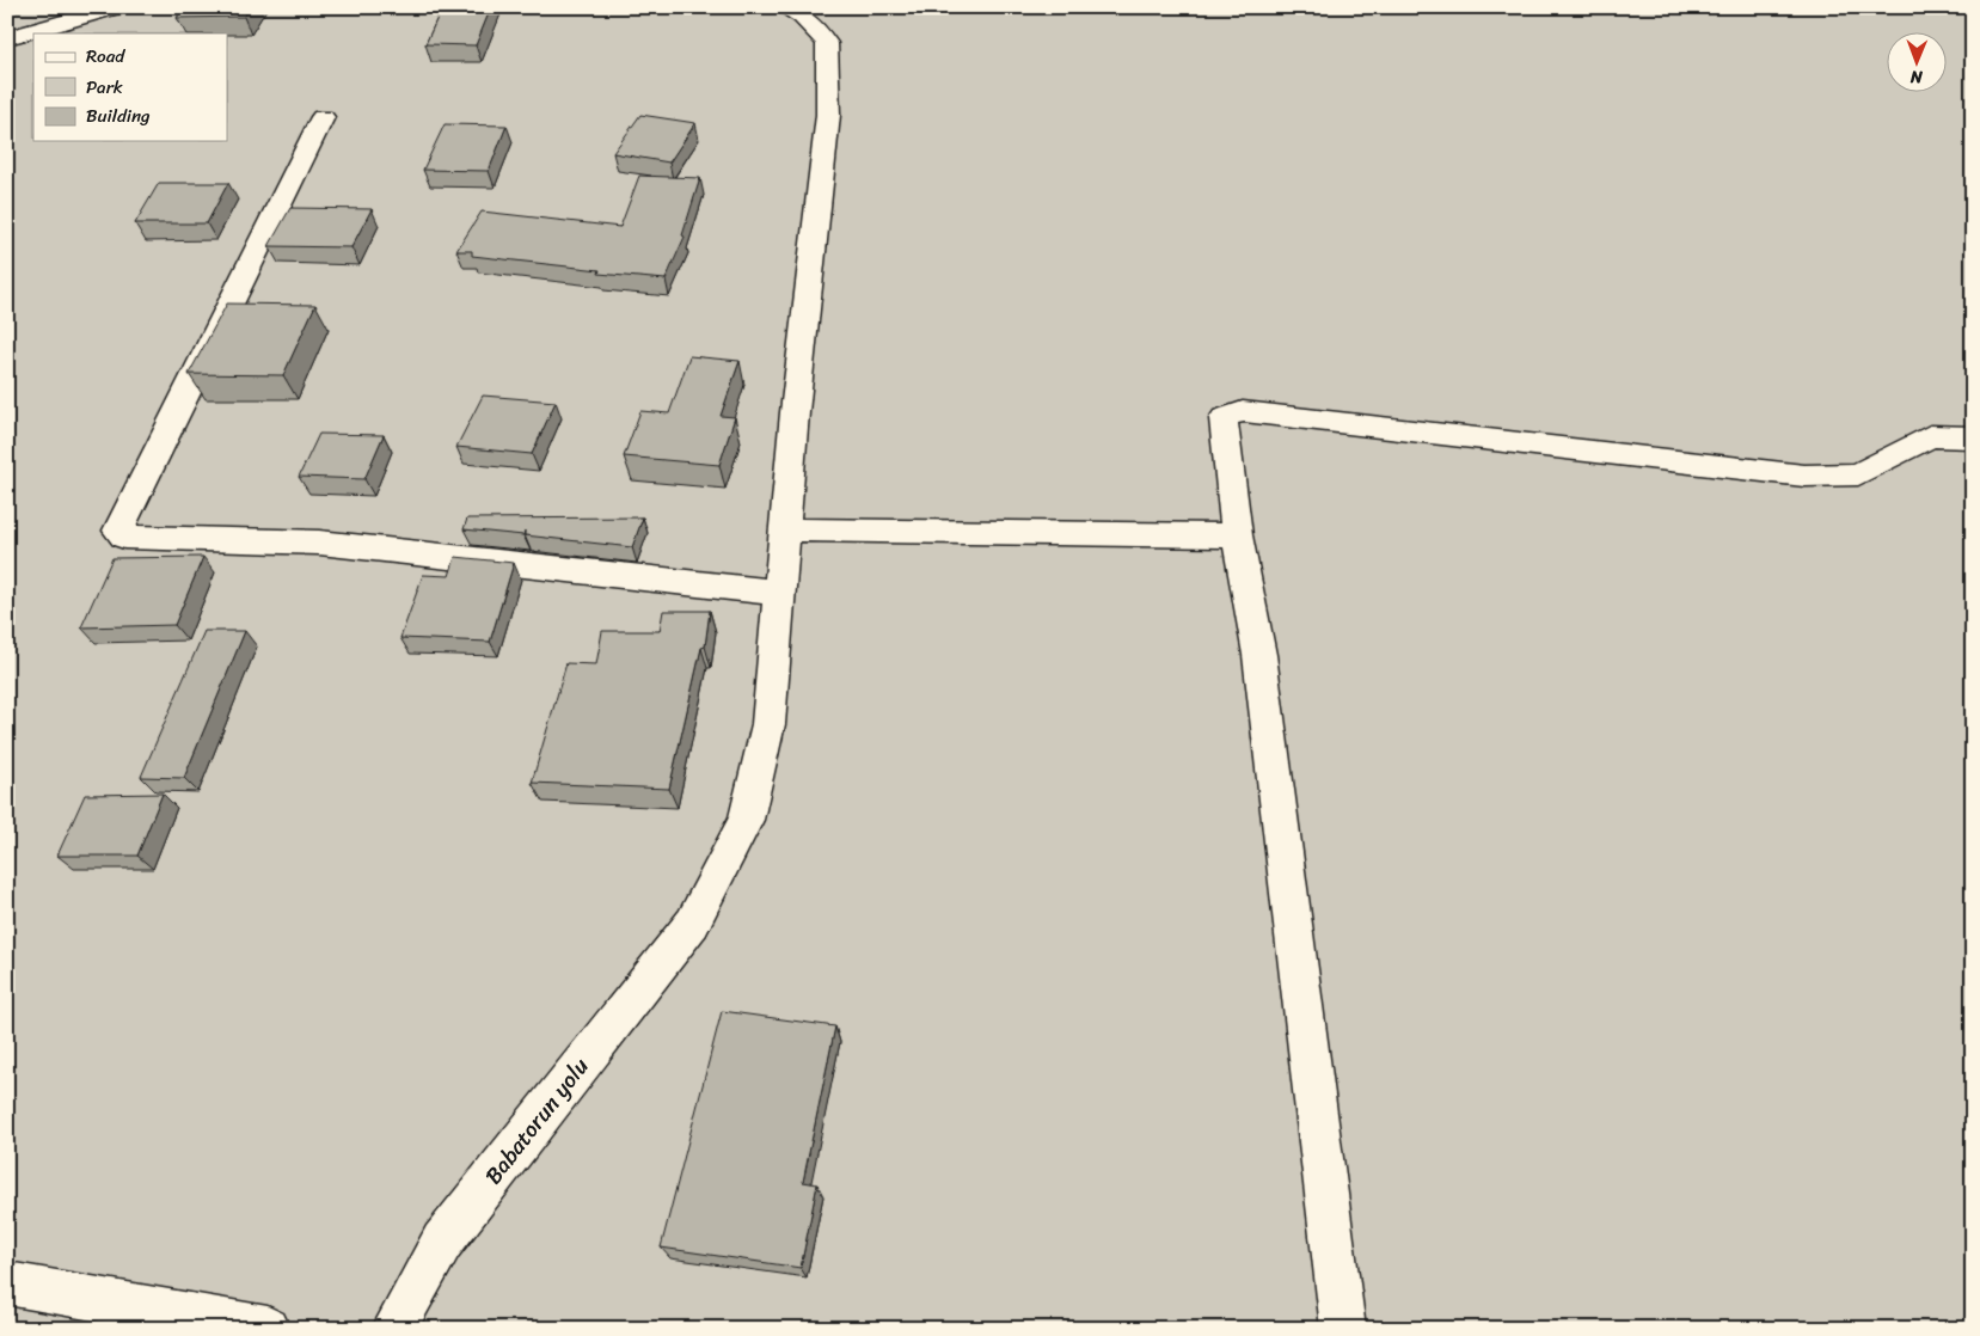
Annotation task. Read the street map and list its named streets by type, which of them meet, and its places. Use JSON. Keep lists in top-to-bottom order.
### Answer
{
  "streets": {
    "street": ["Babatorun yolu"]
  },
  "legend": ["Road", "Park", "Building"],
  "north": "bottom"
}
